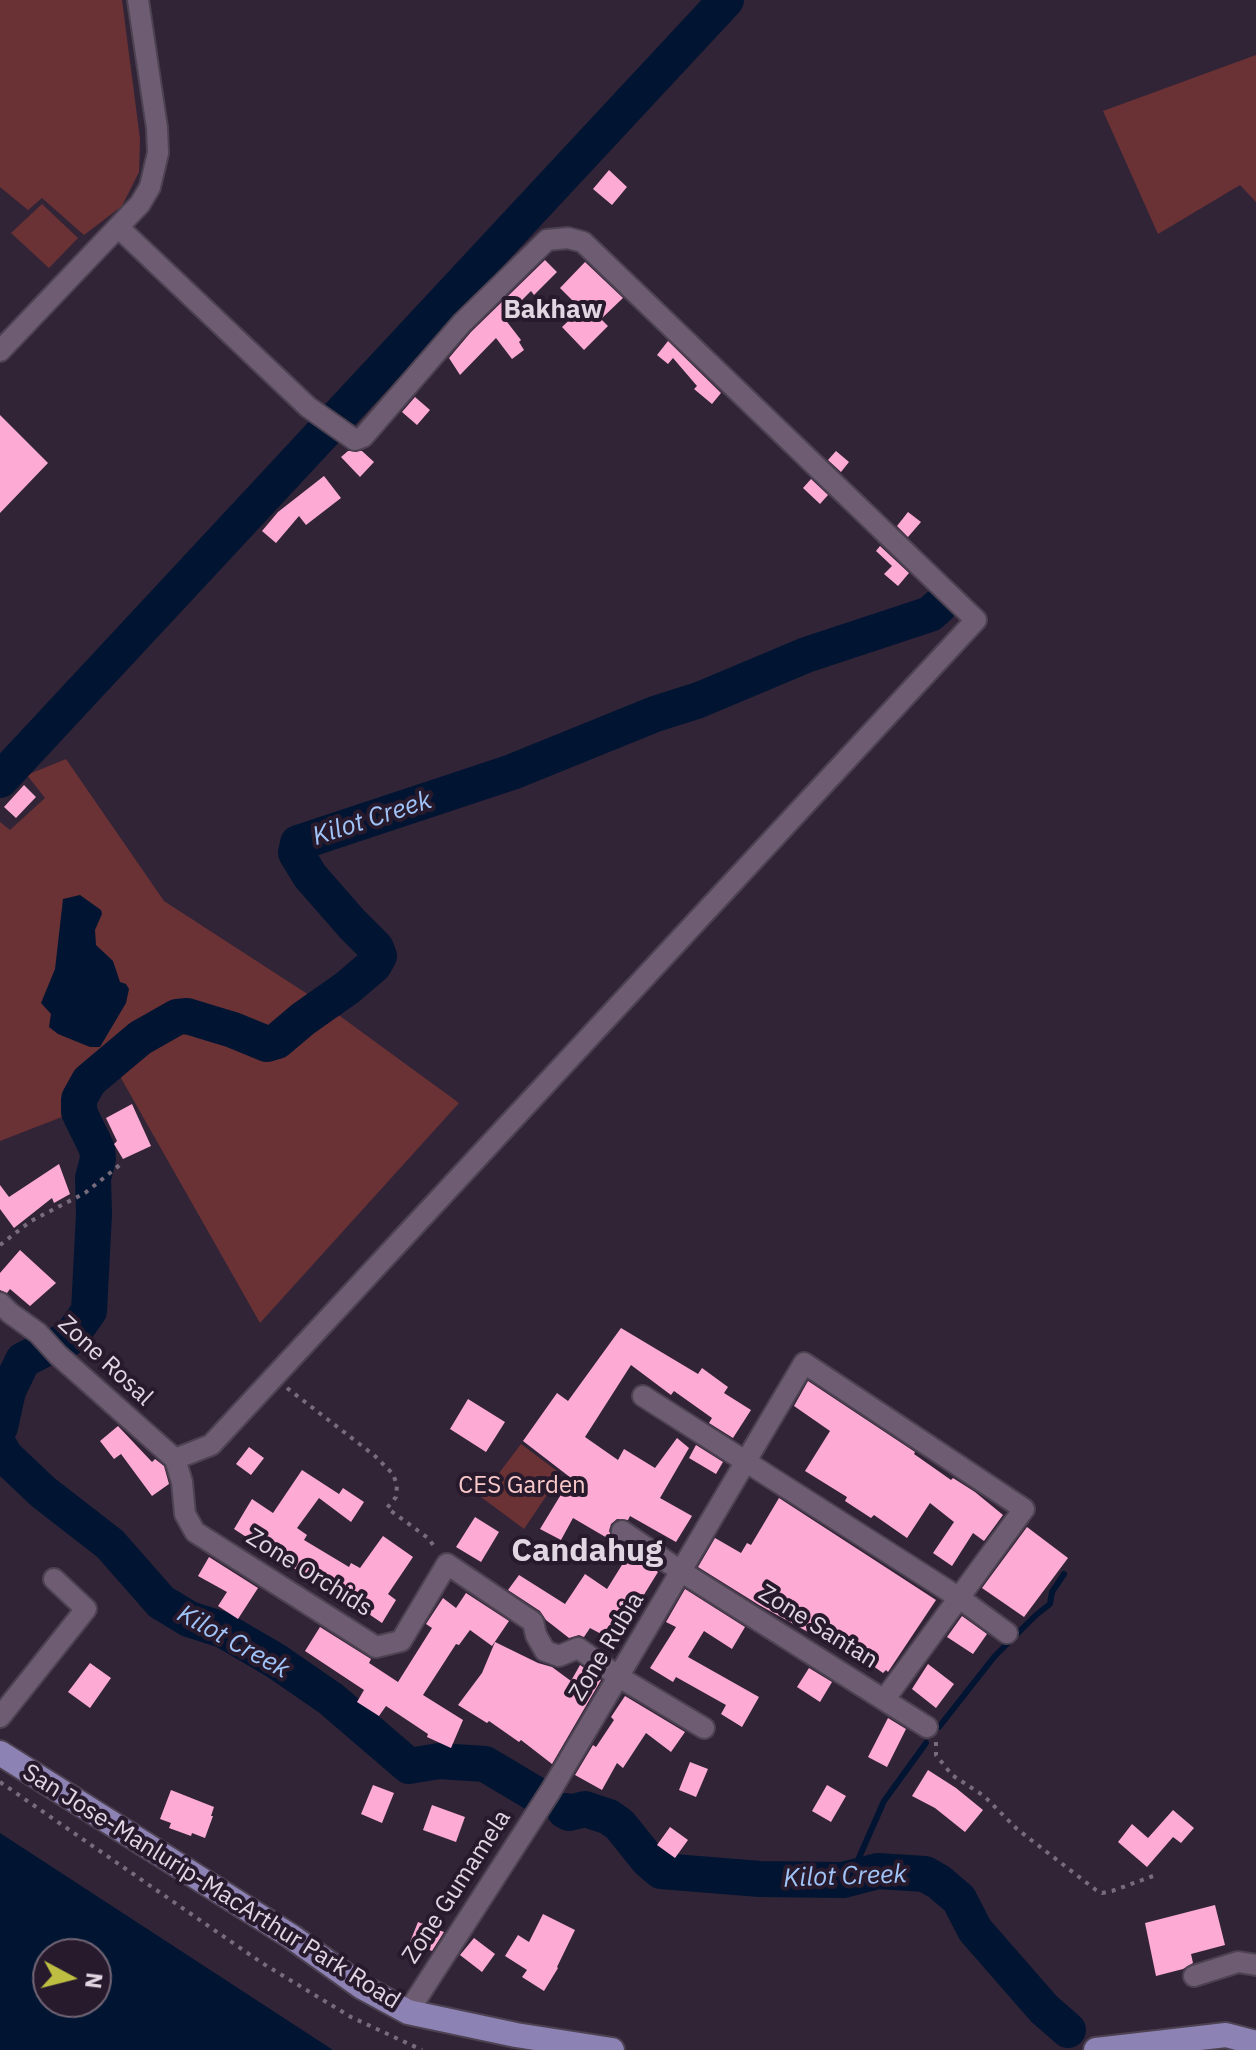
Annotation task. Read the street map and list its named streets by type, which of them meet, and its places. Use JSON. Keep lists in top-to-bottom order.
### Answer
{
  "streets": {
    "main road": ["San Jose-Manlurip-MacArthur Park Road"],
    "street": [
      "Zone Rosal",
      "Zone Orchids",
      "Zone Santan",
      "Zone Rubia",
      "Zone Gumamela"
    ]
  },
  "crossings": [
    ["Zone Rosal", "Zone Orchids"],
    ["Zone Santan", "Zone Rubia"],
    ["Zone Rubia", "Zone Gumamela"],
    ["San Jose-Manlurip-MacArthur Park Road", "Zone Gumamela"]
  ],
  "districts": ["Bakhaw", "Candahug"],
  "water": ["Kilot Creek"],
  "parks": ["CES Garden"],
  "north": "right"
}
